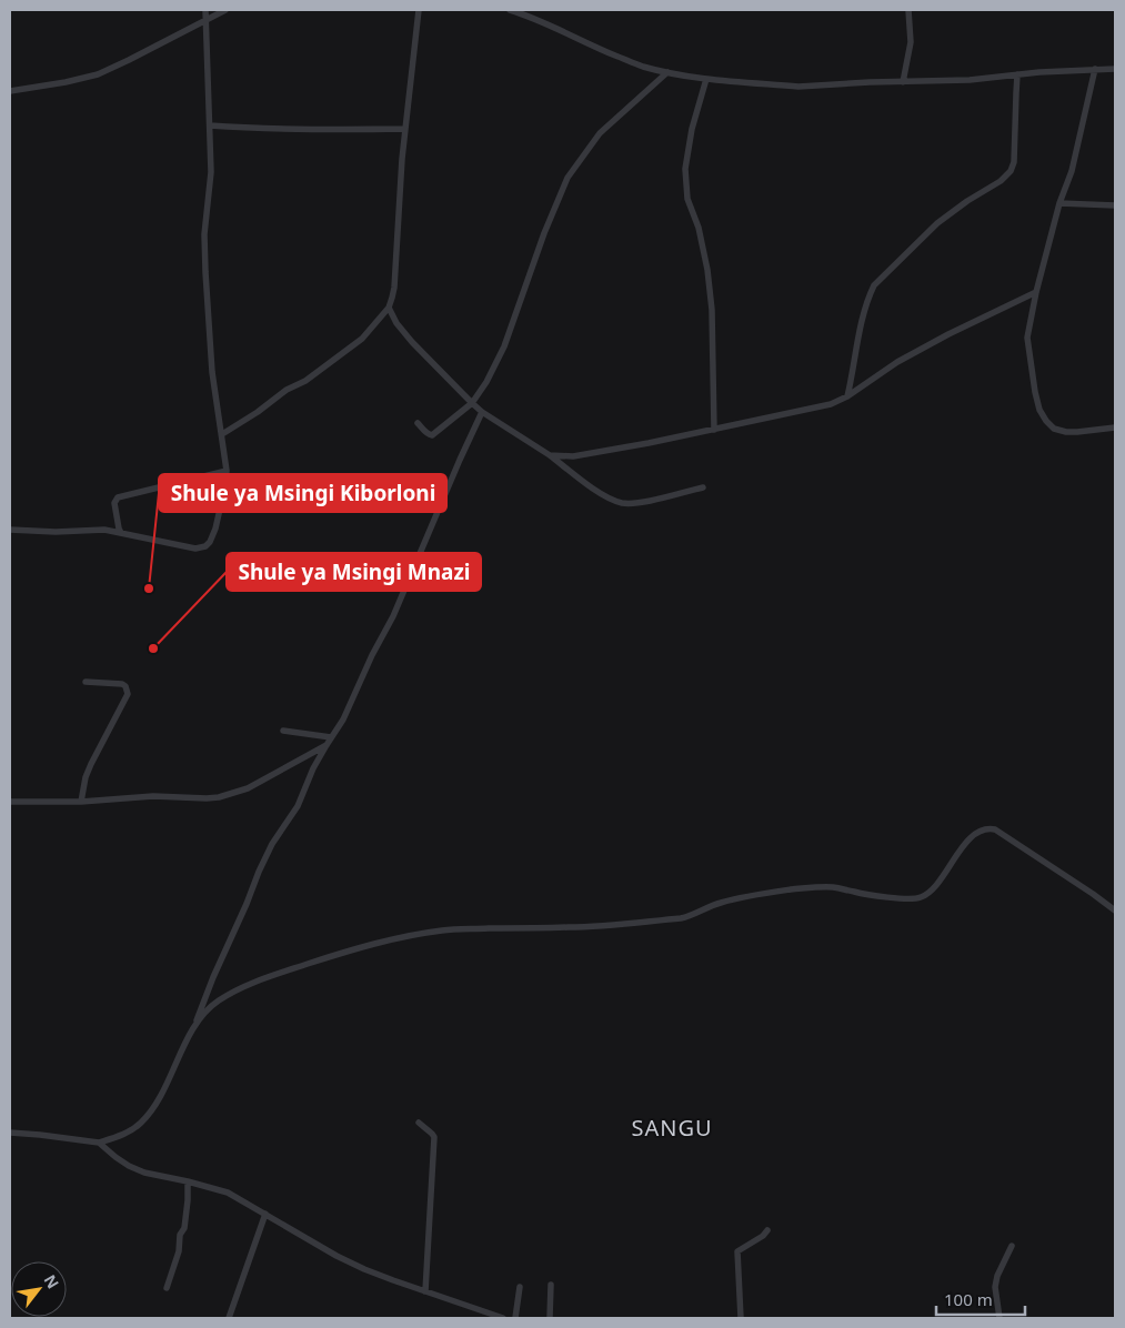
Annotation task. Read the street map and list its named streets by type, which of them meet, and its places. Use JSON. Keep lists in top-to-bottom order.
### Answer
{
  "districts": ["SANGU"],
  "places": ["Shule ya Msingi Kiborloni", "Shule ya Msingi Mnazi"],
  "scale_bar": "100 m",
  "north": "top right"
}
